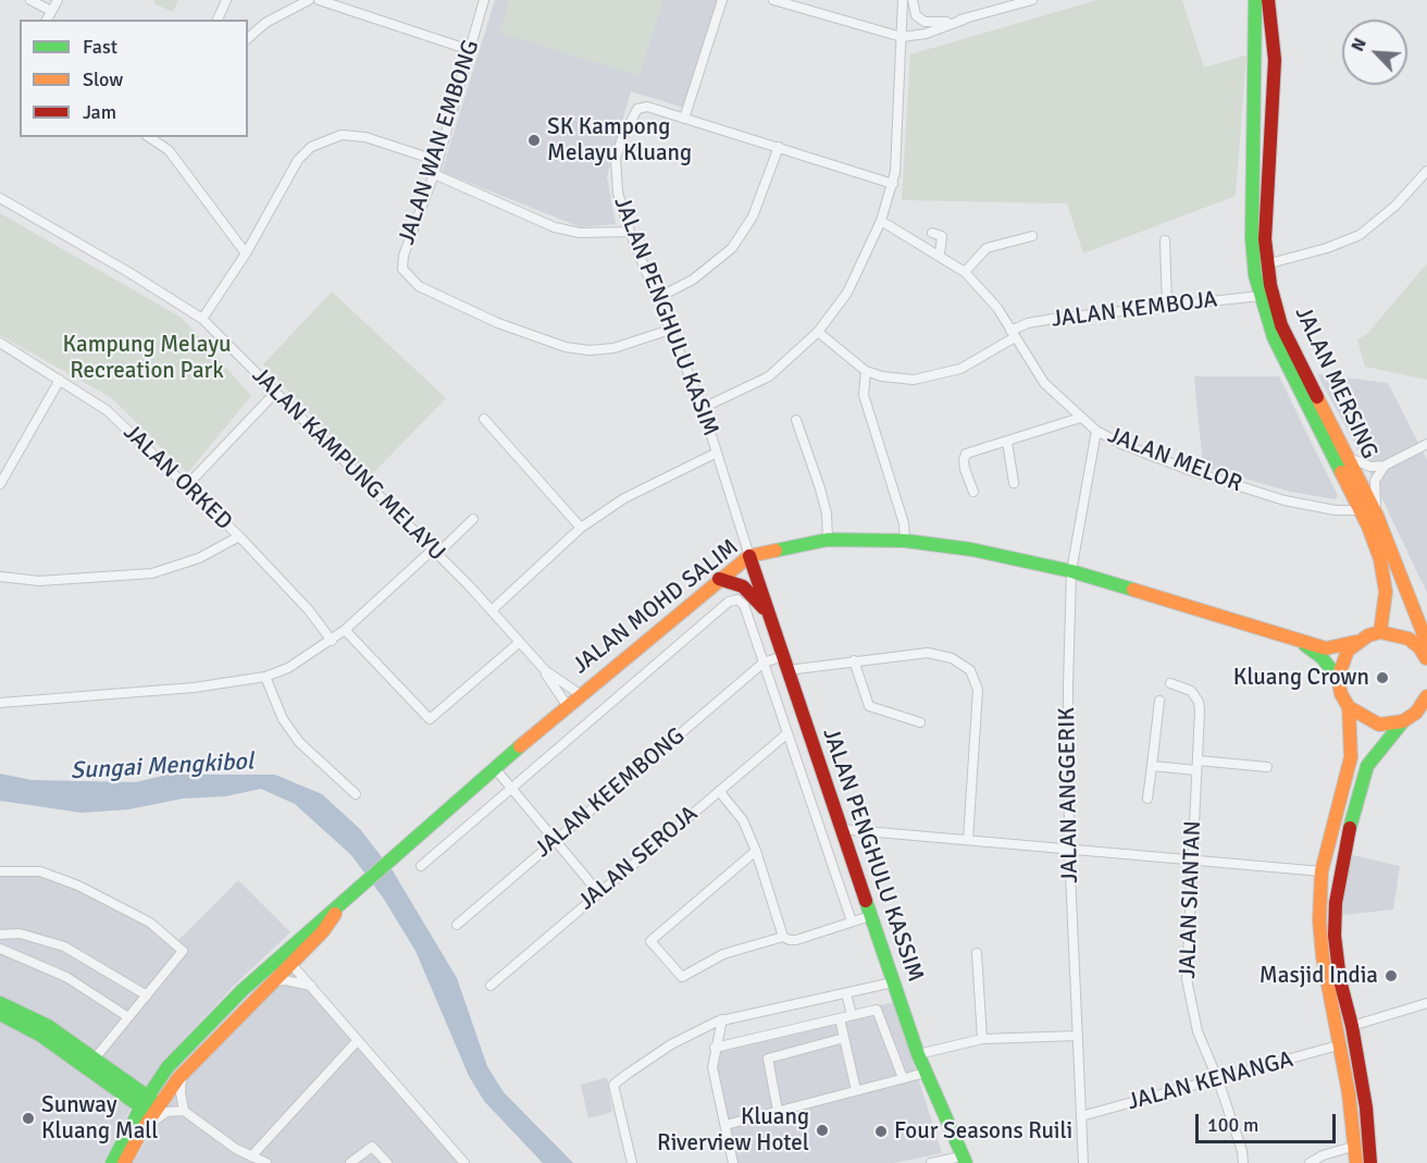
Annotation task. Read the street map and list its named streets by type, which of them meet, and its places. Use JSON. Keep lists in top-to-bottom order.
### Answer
{
  "streets": {
    "main road": ["JALAN MERSING", "JALAN MOHD SALIM", "JALAN PENGHULU KASSIM"],
    "street": [
      "JALAN WAN EMBONG",
      "JALAN KEMBOJA",
      "JALAN PENGHULU KASIM",
      "JALAN MELOR",
      "JALAN KAMPUNG MELAYU",
      "JALAN ORKED",
      "JALAN KEEMBONG",
      "JALAN ANGGERIK",
      "JALAN SEROJA",
      "JALAN SIANTAN",
      "JALAN KENANGA"
    ]
  },
  "crossings": [
    ["JALAN WAN EMBONG", "JALAN PENGHULU KASIM"],
    ["JALAN KEMBOJA", "JALAN MERSING"],
    ["JALAN KEMBOJA", "JALAN MELOR"],
    ["JALAN PENGHULU KASIM", "JALAN MOHD SALIM"],
    ["JALAN PENGHULU KASIM", "JALAN PENGHULU KASSIM"],
    ["JALAN MERSING", "JALAN MELOR"],
    ["JALAN MERSING", "JALAN MOHD SALIM"],
    ["JALAN MELOR", "JALAN ANGGERIK"],
    ["JALAN KAMPUNG MELAYU", "JALAN MOHD SALIM"],
    ["JALAN MOHD SALIM", "JALAN ANGGERIK"],
    ["JALAN MOHD SALIM", "JALAN PENGHULU KASSIM"],
    ["JALAN KEEMBONG", "JALAN PENGHULU KASSIM"],
    ["JALAN ANGGERIK", "JALAN KENANGA"],
    ["JALAN PENGHULU KASSIM", "JALAN SEROJA"],
    ["JALAN SIANTAN", "JALAN KENANGA"]
  ],
  "water": ["Sungai Mengkibol"],
  "parks": ["Kampung Melayu Recreation Park"],
  "places": [
    "SK Kampong Melayu Kluang",
    "Kluang Crown",
    "Masjid India",
    "Sunway Kluang Mall",
    "Kluang Riverview Hotel",
    "Four Seasons Ruili"
  ],
  "legend": ["Fast", "Slow", "Jam"],
  "scale_bar": "100 m",
  "north": "top left"
}
